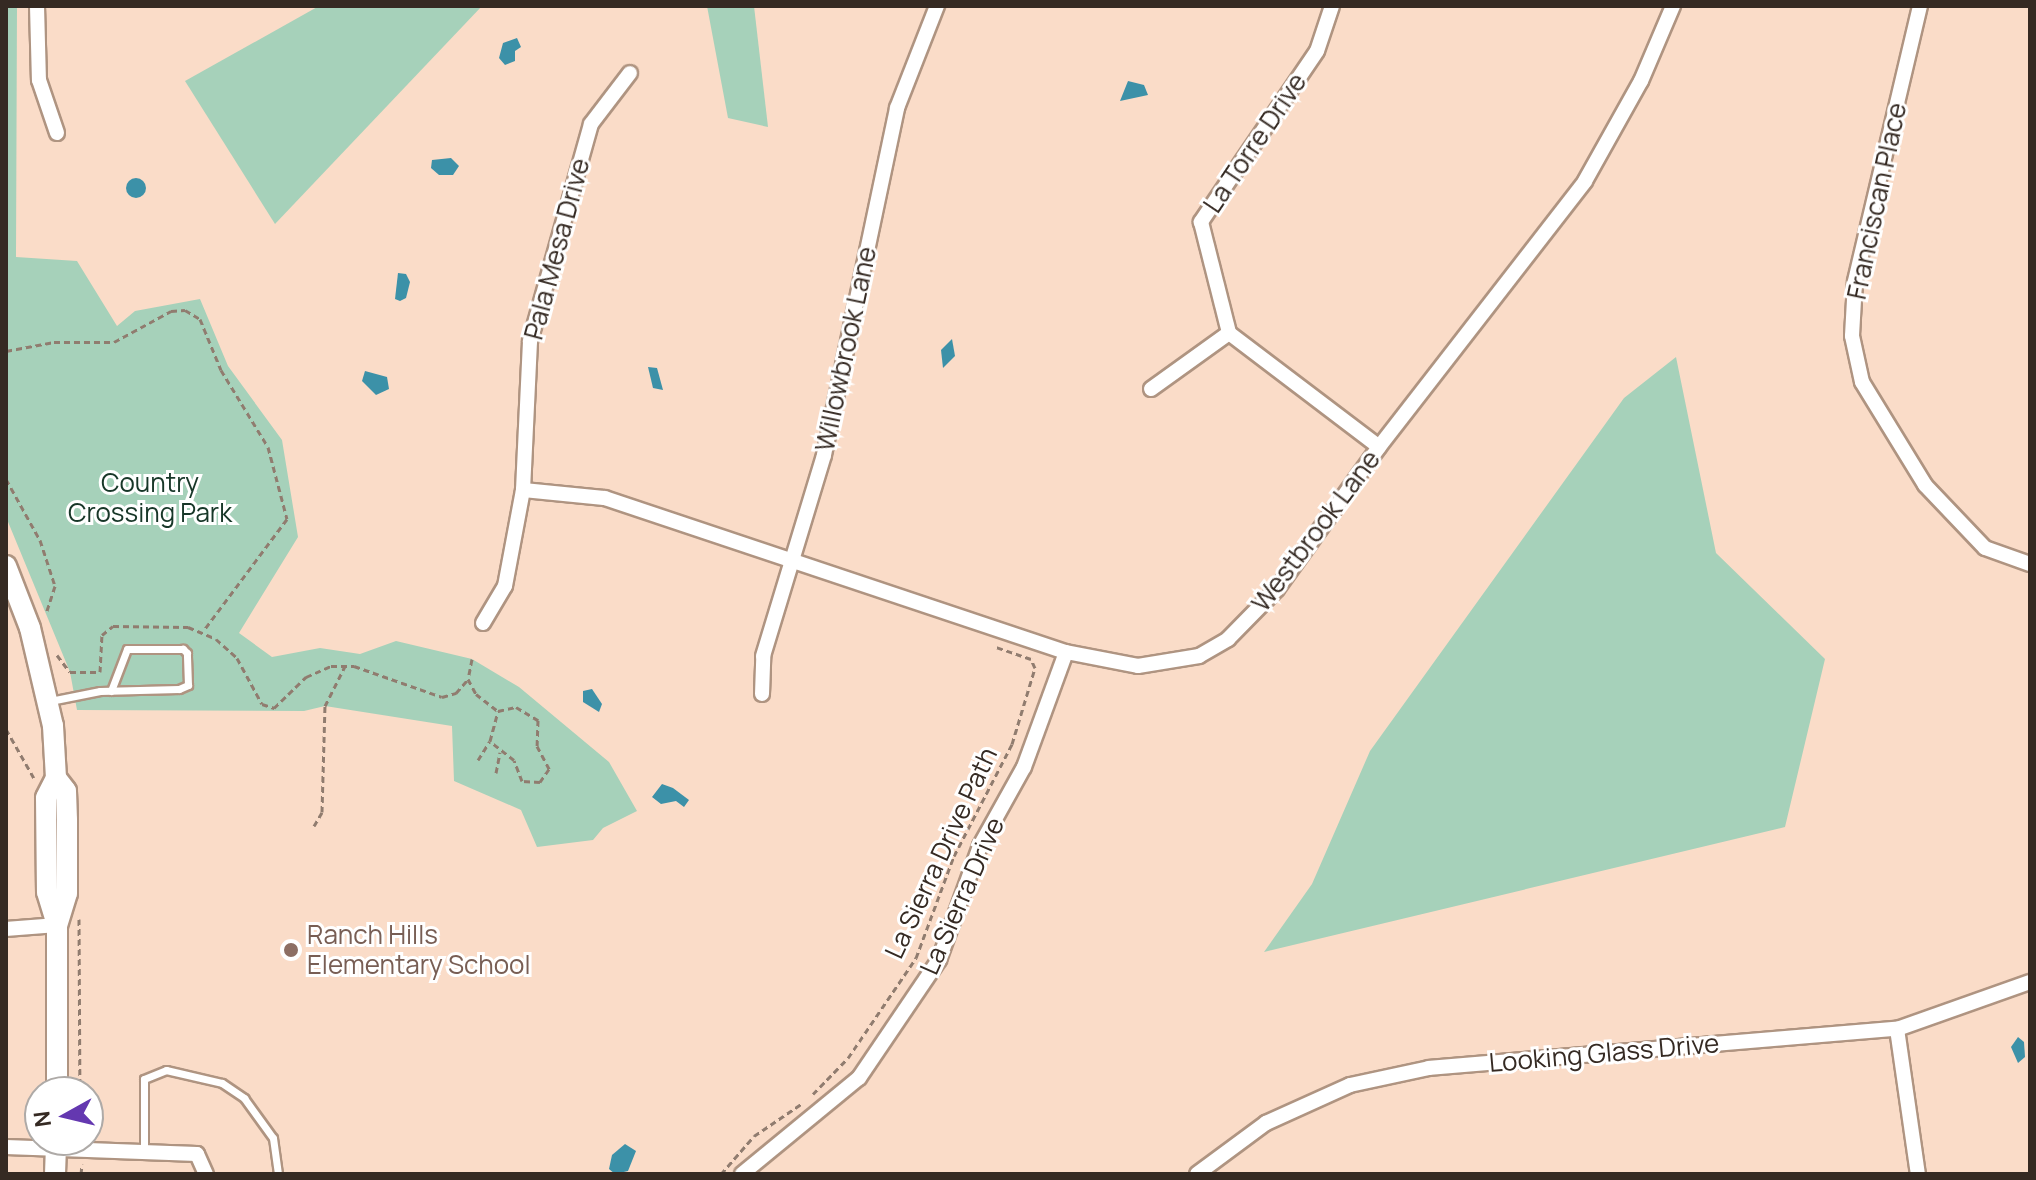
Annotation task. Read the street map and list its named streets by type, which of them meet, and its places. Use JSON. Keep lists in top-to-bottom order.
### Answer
{
  "streets": {
    "street": [
      "La Torre Drive",
      "Franciscan Place",
      "Pala Mesa Drive",
      "Willowbrook Lane",
      "Westbrook Lane",
      "La Sierra Drive",
      "Looking Glass Drive"
    ],
    "path": ["La Sierra Drive Path"]
  },
  "crossings": [
    ["Pala Mesa Drive", "Westbrook Lane"],
    ["Willowbrook Lane", "Westbrook Lane"],
    ["Westbrook Lane", "La Sierra Drive"]
  ],
  "parks": ["Country Crossing Park"],
  "places": ["Ranch Hills Elementary School"],
  "north": "left"
}
